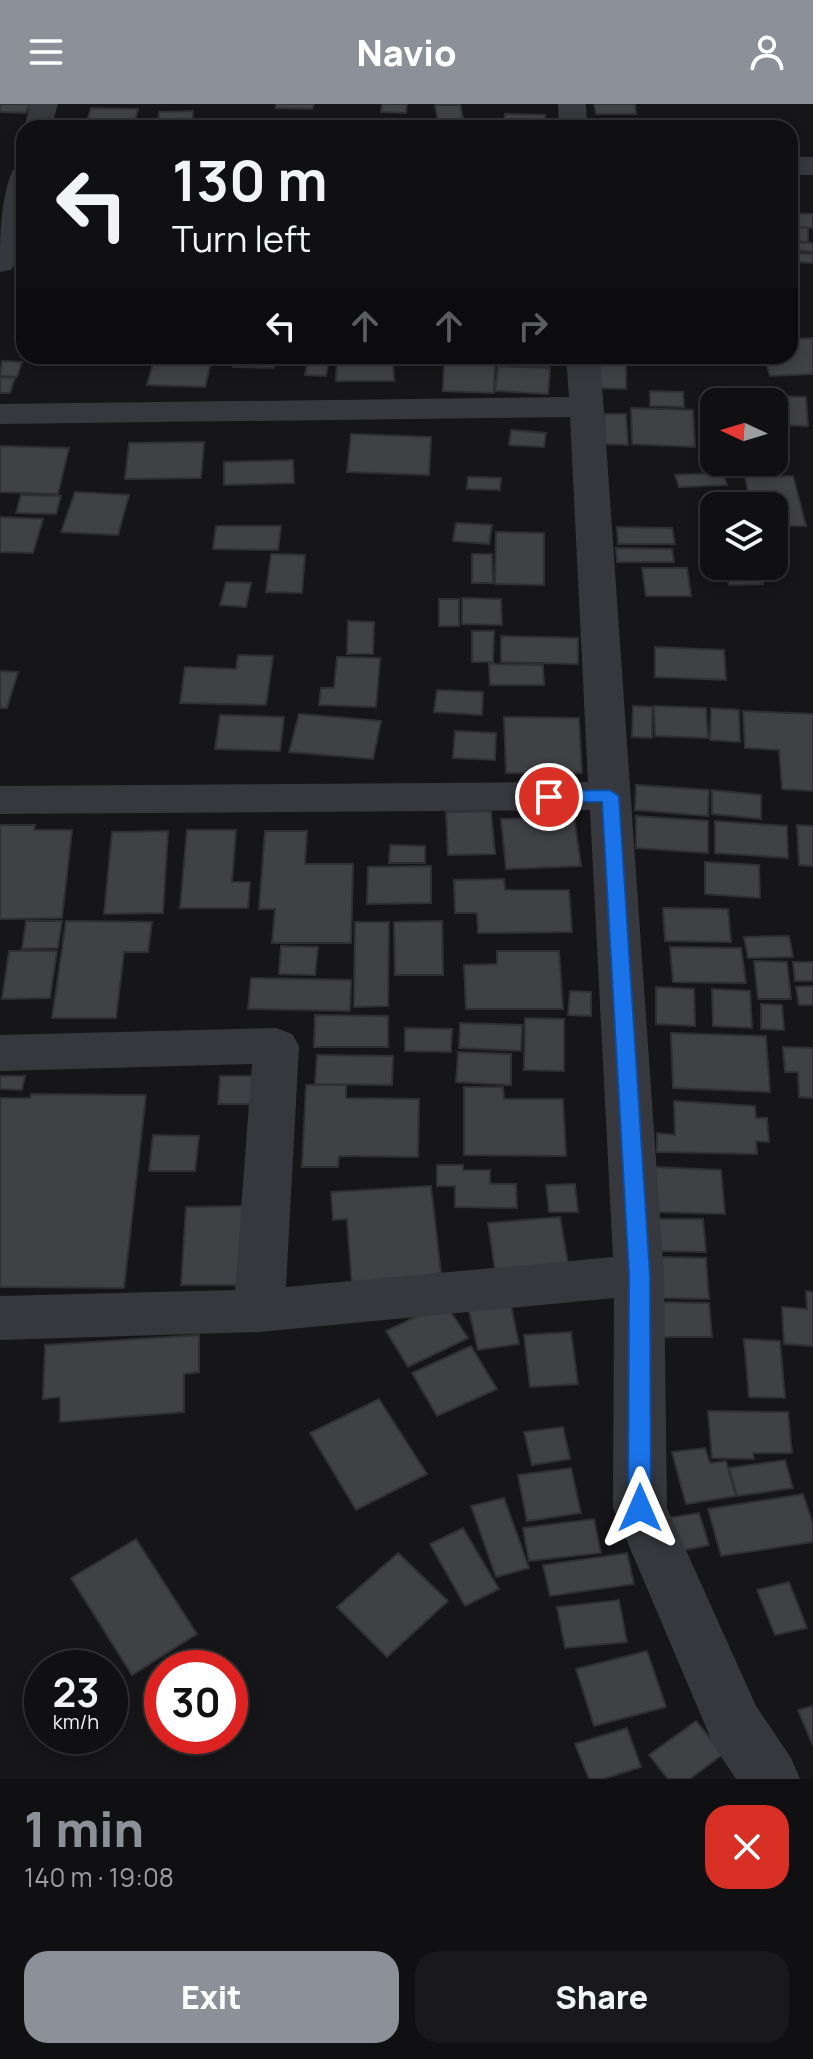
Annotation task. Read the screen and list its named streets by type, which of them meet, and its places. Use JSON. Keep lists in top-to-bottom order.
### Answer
{
  "north": "left",
  "page": {
    "header": "Navio",
    "turn": ["130 m", "Turn left"],
    "speed": "23 km/h",
    "limit": "30",
    "heading": ["1 min", "140 m · 19:08"],
    "buttons": ["Exit", "Share"]
  }
}
